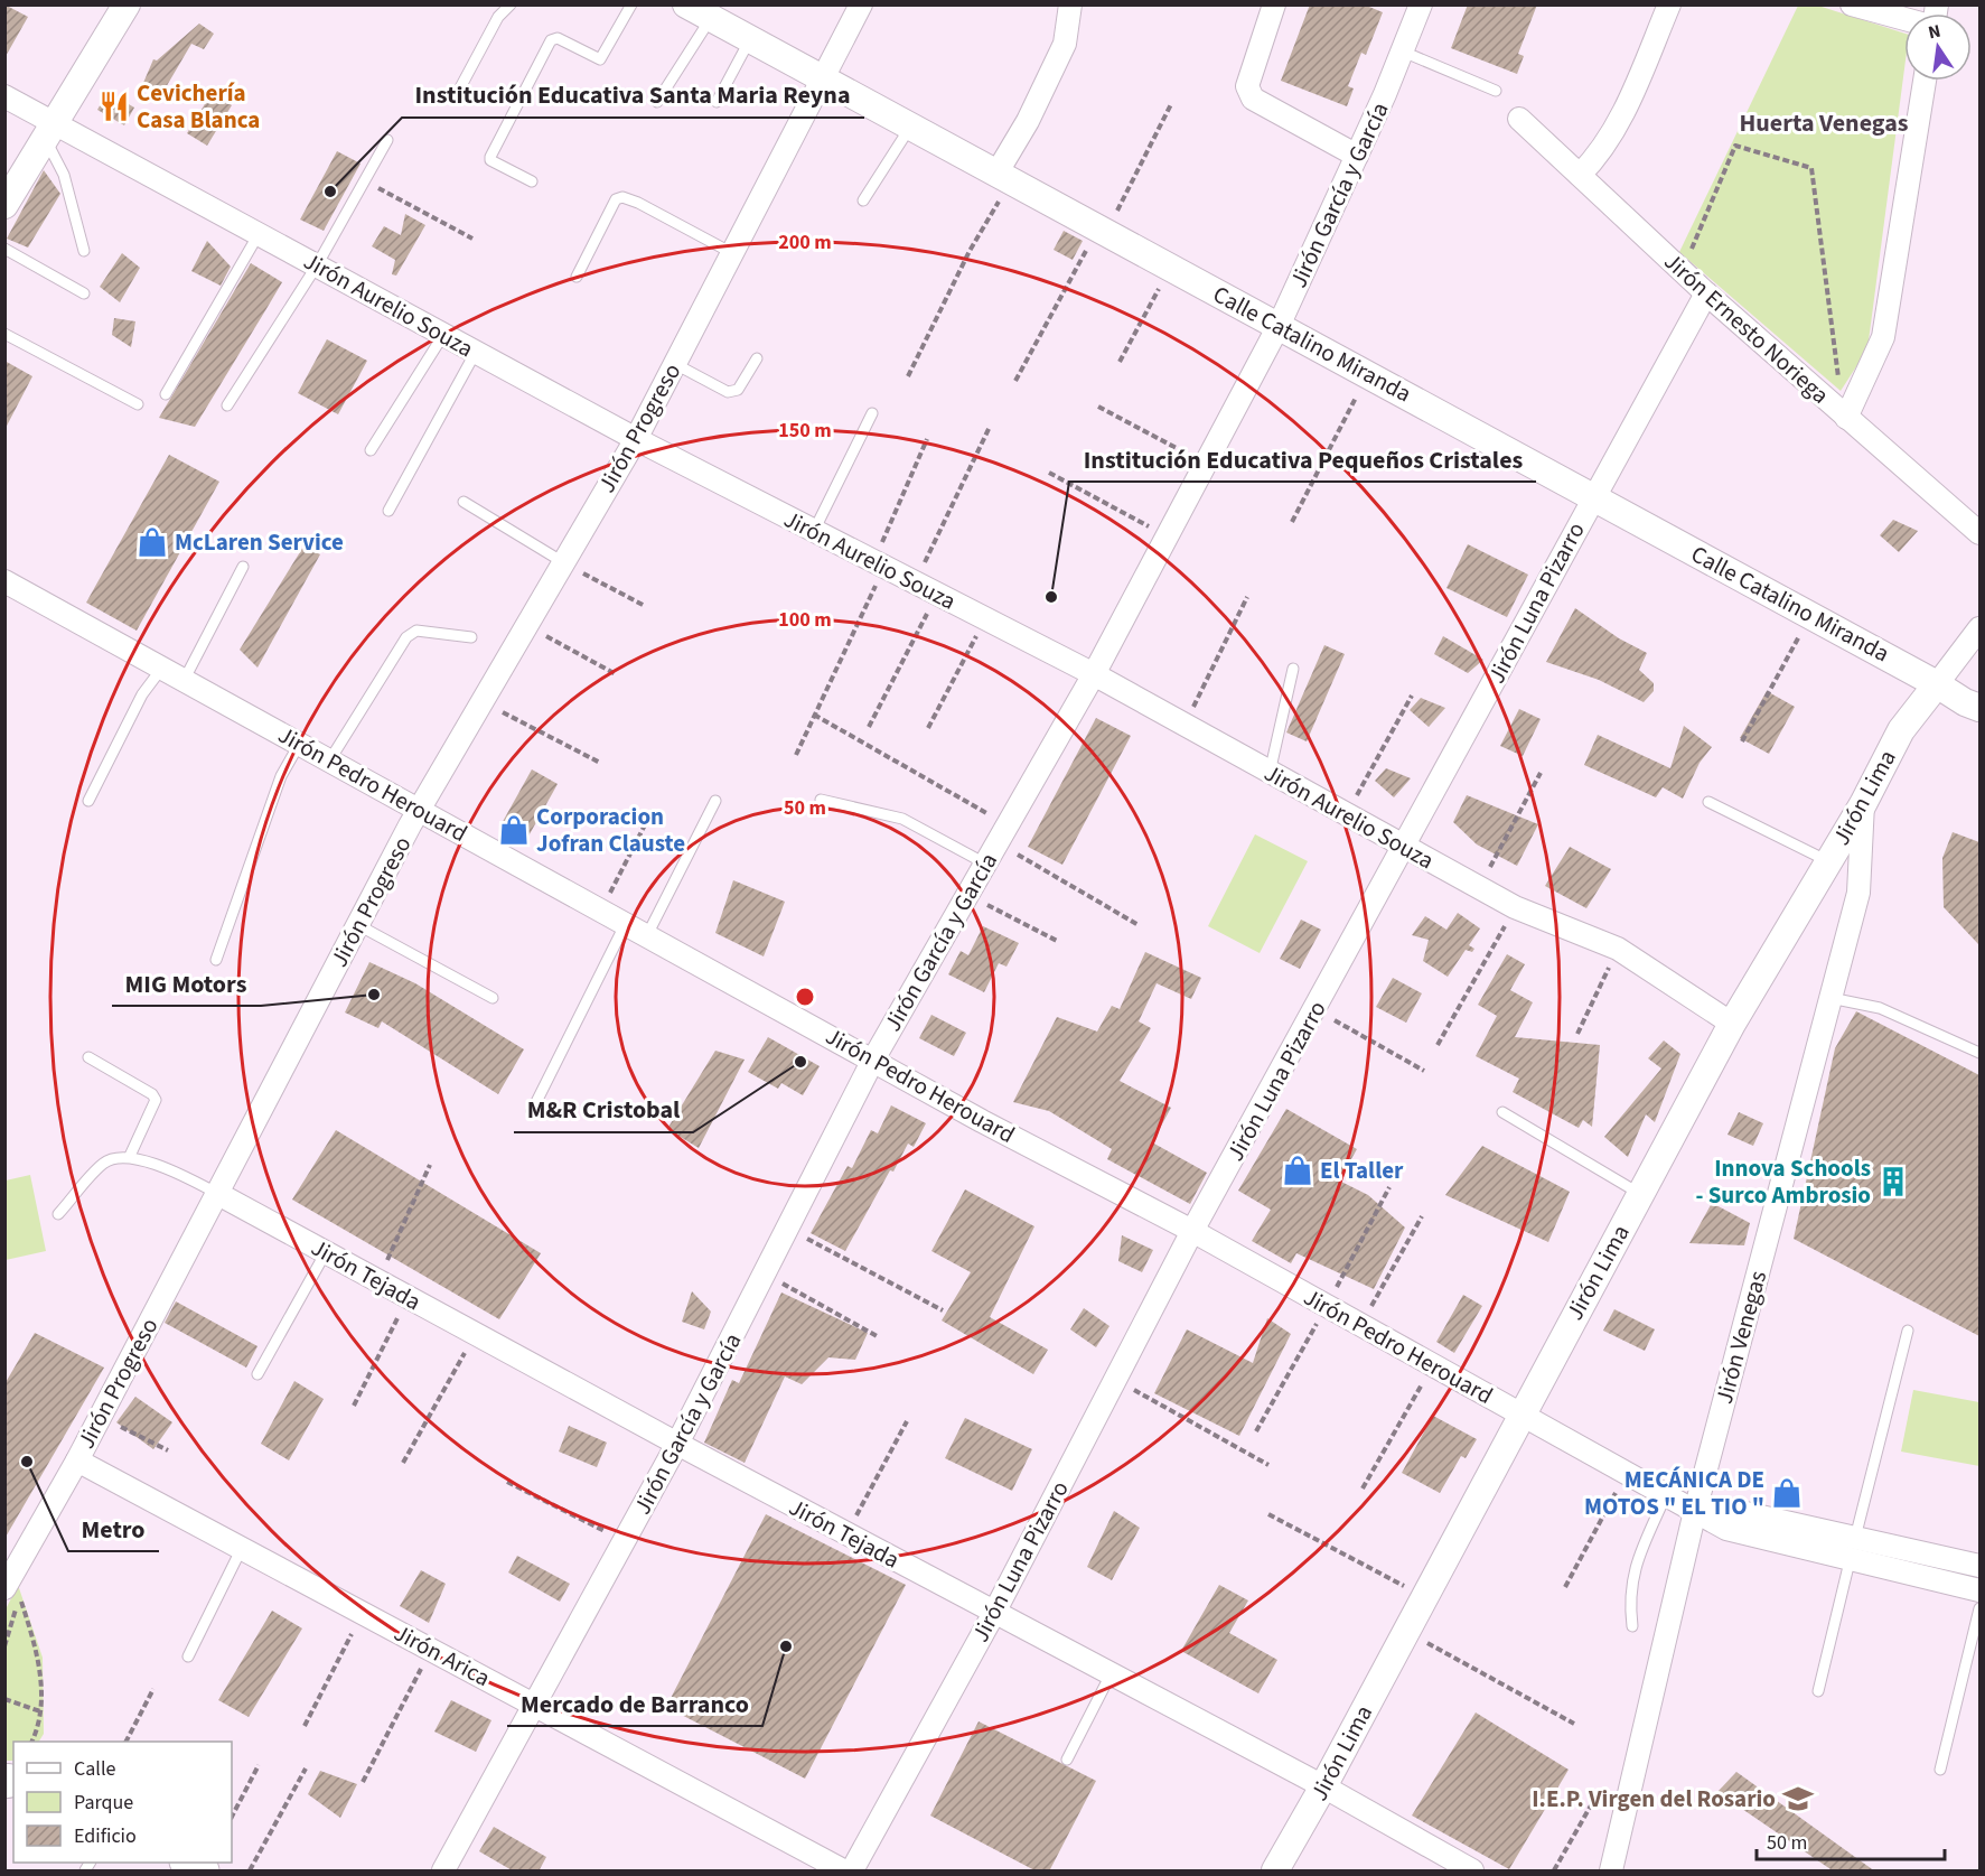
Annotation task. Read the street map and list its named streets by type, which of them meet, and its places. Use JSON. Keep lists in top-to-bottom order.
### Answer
{
  "streets": {
    "street": [
      "Jirón García y García",
      "Jirón Aurelio Souza",
      "Jirón Ernesto Noriega",
      "Calle Catalino Miranda",
      "Jirón Progreso",
      "Jirón Luna Pizarro",
      "Jirón Pedro Herouard",
      "Jirón Lima",
      "Jirón Tejada",
      "Jirón Venegas",
      "Jirón Arica"
    ]
  },
  "crossings": [
    ["Jirón García y García", "Jirón Aurelio Souza"],
    ["Jirón García y García", "Calle Catalino Miranda"],
    ["Jirón García y García", "Jirón Pedro Herouard"],
    ["Jirón García y García", "Jirón Tejada"],
    ["Jirón García y García", "Jirón Arica"],
    ["Jirón Aurelio Souza", "Jirón Progreso"],
    ["Jirón Aurelio Souza", "Jirón Luna Pizarro"],
    ["Jirón Aurelio Souza", "Jirón Lima"],
    ["Jirón Ernesto Noriega", "Jirón Luna Pizarro"],
    ["Calle Catalino Miranda", "Jirón Progreso"],
    ["Calle Catalino Miranda", "Jirón Luna Pizarro"],
    ["Calle Catalino Miranda", "Jirón Lima"],
    ["Jirón Progreso", "Jirón Pedro Herouard"],
    ["Jirón Progreso", "Jirón Tejada"],
    ["Jirón Progreso", "Jirón Arica"],
    ["Jirón Luna Pizarro", "Jirón Pedro Herouard"],
    ["Jirón Luna Pizarro", "Jirón Tejada"],
    ["Jirón Pedro Herouard", "Jirón Lima"],
    ["Jirón Pedro Herouard", "Jirón Venegas"],
    ["Jirón Lima", "Jirón Tejada"],
    ["Jirón Lima", "Jirón Venegas"]
  ],
  "districts": ["Huerta Venegas"],
  "places": {
    "restaurant": ["Cevichería Casa Blanca"],
    "other": [
      "Institución Educativa Santa Maria Reyna",
      "Institución Educativa Pequeños Cristales",
      "MIG Motors",
      "M&R Cristobal",
      "Metro",
      "Mercado de Barranco"
    ],
    "shop": [
      "McLaren Service",
      "Corporacion Jofran Clauste",
      "El Taller",
      "MECÁNICA DE MOTOS \" EL TIO \""
    ],
    "building": ["Innova Schools - Surco Ambrosio"],
    "school or university": ["I.E.P. Virgen del Rosario"]
  },
  "legend": ["Calle", "Parque", "Edificio"],
  "scale_bar": "50 m",
  "north": "top",
  "rings": [
    "200 m",
    "150 m",
    "100 m",
    "50 m"
  ]
}
